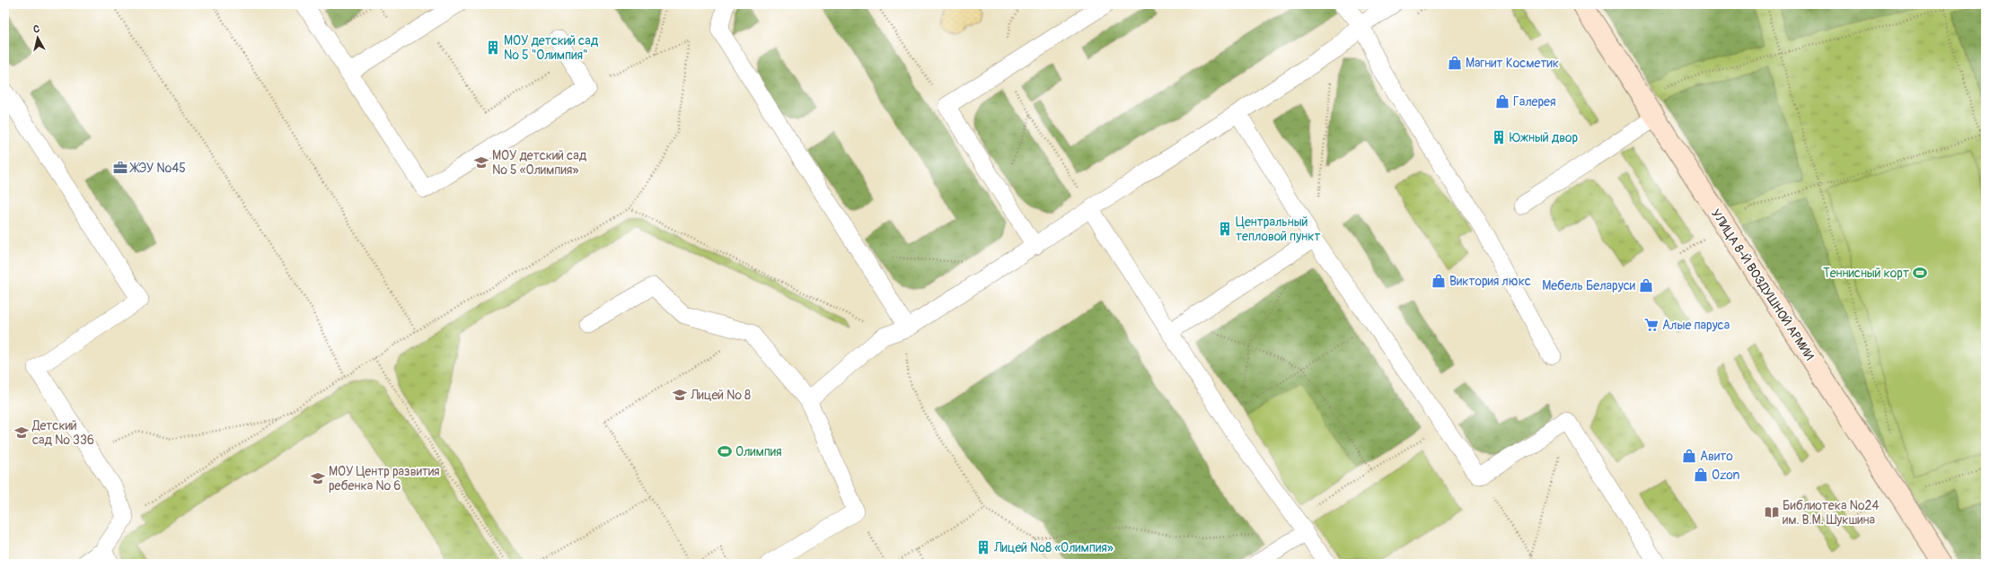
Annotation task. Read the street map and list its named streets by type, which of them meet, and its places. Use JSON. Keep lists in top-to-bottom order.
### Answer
{
  "streets": {
    "street": ["УЛИЦА 8-Й ВОЗДУШНОЙ АРМИИ"]
  },
  "places": {
    "building": [
      "МОУ детский сад № 5 \"Олимпия\"",
      "Южный двор",
      "Центральный тепловой пункт",
      "Лицей №8 «Олимпия»"
    ],
    "shop": [
      "Магнит Косметик",
      "Галерея",
      "Виктория люкс",
      "Мебель Беларуси",
      "Авито",
      "Ozon"
    ],
    "school or university": [
      "МОУ детский сад № 5 «Олимпия»",
      "Лицей № 8",
      "Детский сад № 336",
      "МОУ Центр развития ребенка № 6"
    ],
    "office": ["ЖЭУ №45"],
    "sports": ["Теннисный корт", "Олимпия"],
    "supermarket": ["Алые паруса"],
    "library": ["Библиотека №24 им. В.М. Шукшина"]
  },
  "north": "top"
}
